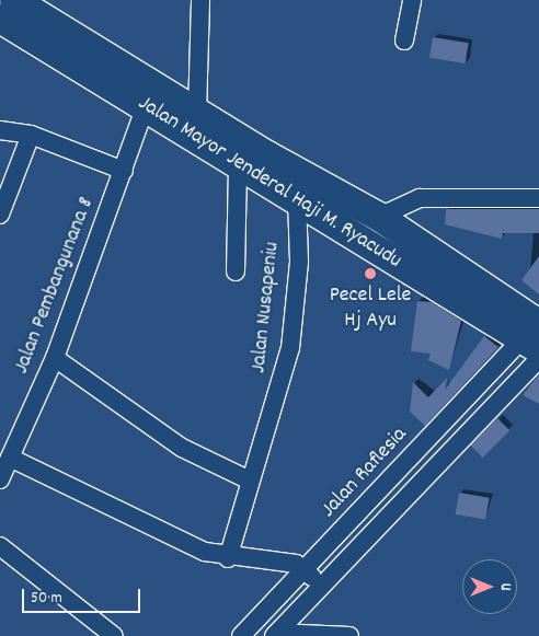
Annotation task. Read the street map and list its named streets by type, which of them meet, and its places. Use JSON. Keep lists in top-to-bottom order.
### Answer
{
  "streets": {
    "main road": ["Jalan Mayor Jenderal Haji M. Ryacudu"],
    "street": ["Jalan Pembangunana 8", "Jalan Nusapeniu", "Jalan Raflesia"]
  },
  "crossings": [
    ["Jalan Mayor Jenderal Haji M. Ryacudu", "Jalan Pembangunana 8"],
    ["Jalan Mayor Jenderal Haji M. Ryacudu", "Jalan Nusapeniu"],
    ["Jalan Mayor Jenderal Haji M. Ryacudu", "Jalan Raflesia"]
  ],
  "places": ["Pecel Lele Hj Ayu"],
  "scale_bar": "50 m",
  "north": "right"
}
